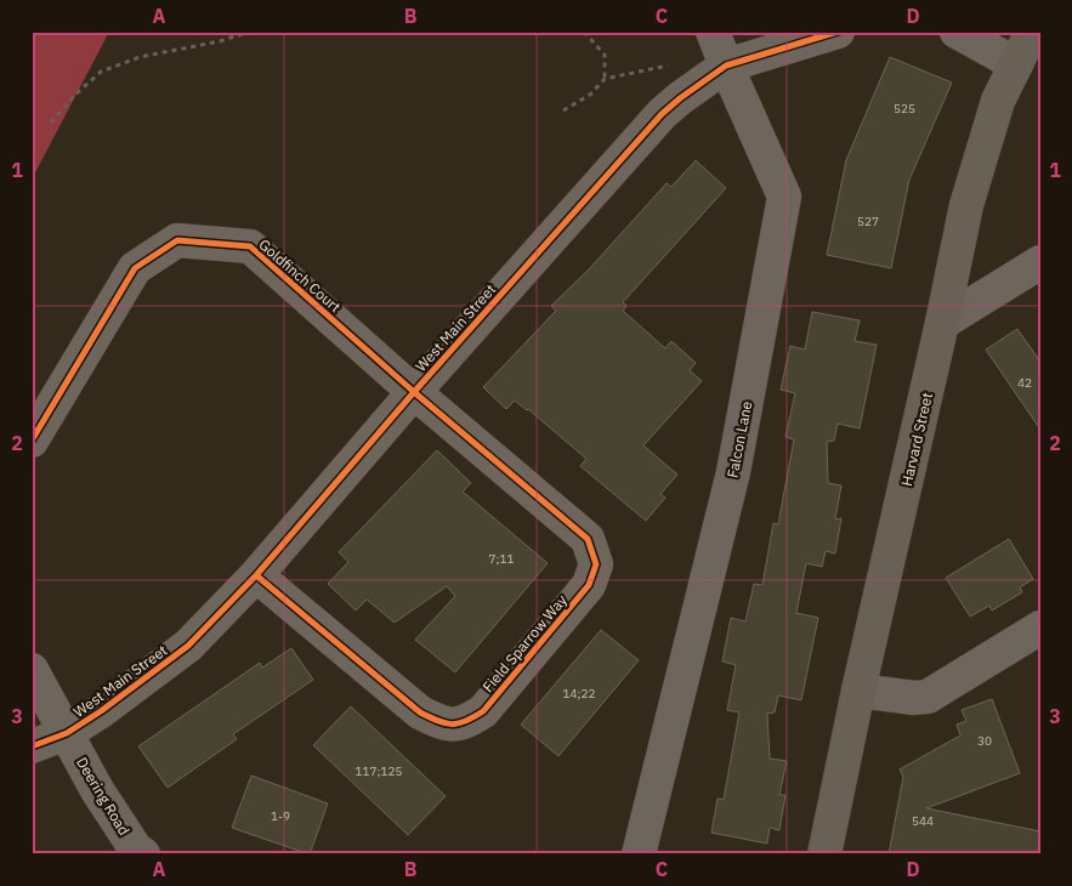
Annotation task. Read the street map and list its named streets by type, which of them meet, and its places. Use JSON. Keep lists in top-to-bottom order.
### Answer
{
  "streets": {
    "main road": ["Harvard Street"],
    "street": [
      "Goldfinch Court",
      "West Main Street",
      "Falcon Lane",
      "Field Sparrow Way",
      "Deering Road"
    ]
  },
  "crossings": [
    ["Goldfinch Court", "West Main Street"],
    ["Goldfinch Court", "Field Sparrow Way"],
    ["West Main Street", "Falcon Lane"],
    ["West Main Street", "Field Sparrow Way"],
    ["West Main Street", "Deering Road"]
  ],
  "house_numbers": [
    "525",
    "527",
    "42",
    "7;11",
    "14;22",
    "30",
    "117;125",
    "1-9",
    "544"
  ],
  "grid": {
    "columns": [
      "A",
      "B",
      "C",
      "D"
    ],
    "rows": ["1", "2", "3"]
  }
}
